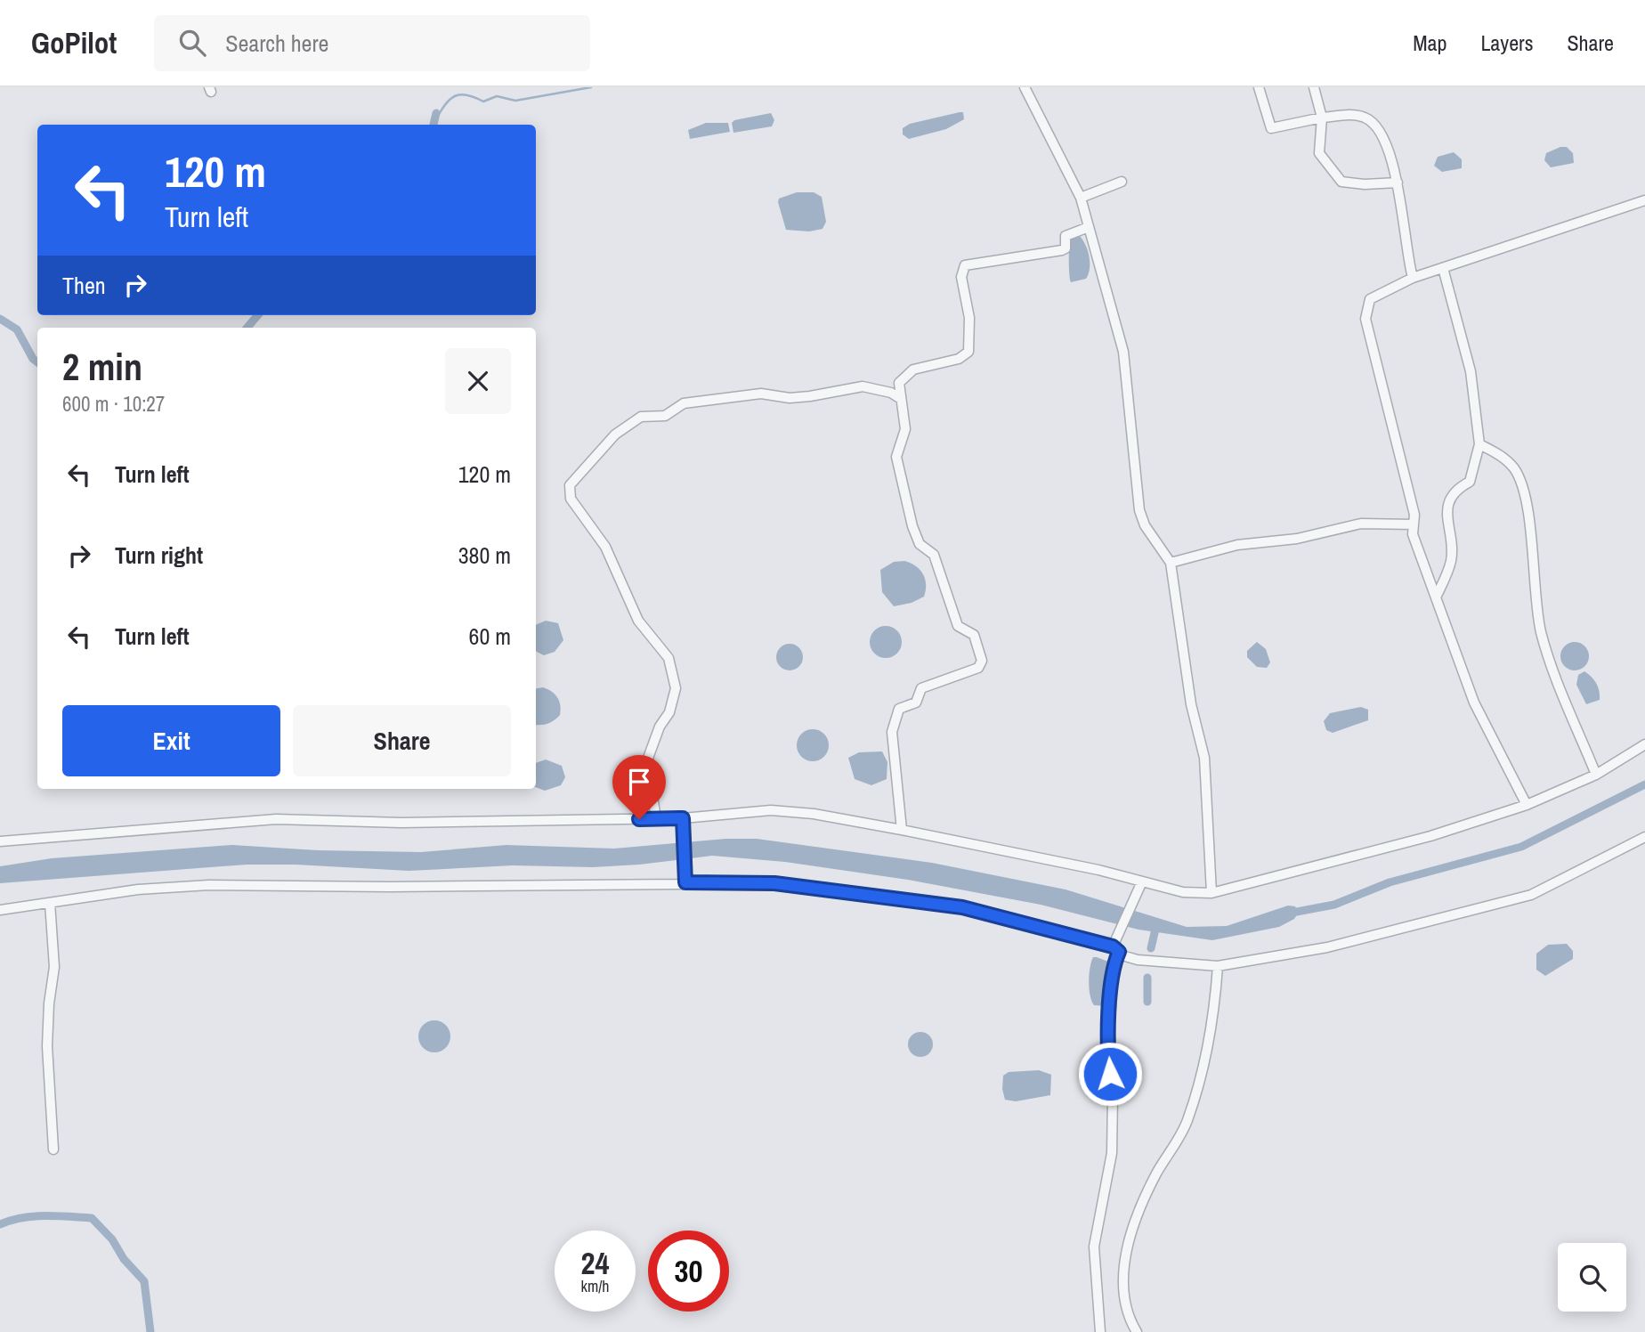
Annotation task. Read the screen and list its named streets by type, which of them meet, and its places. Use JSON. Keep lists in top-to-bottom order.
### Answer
{
  "page": {
    "header": "GoPilot",
    "search": "Search here",
    "nav": ["Map", "Layers", "Share"],
    "turn": ["120 m", "Turn left"],
    "then": "Then",
    "heading": ["2 min", "600 m · 10:27"],
    "list": [
      {
        "name": "Turn left",
        "value": "120 m"
      },
      {
        "name": "Turn right",
        "value": "380 m"
      },
      {
        "name": "Turn left",
        "value": "60 m"
      }
    ],
    "buttons": ["Exit", "Share"],
    "speed": "24 km/h",
    "limit": "30"
  }
}
